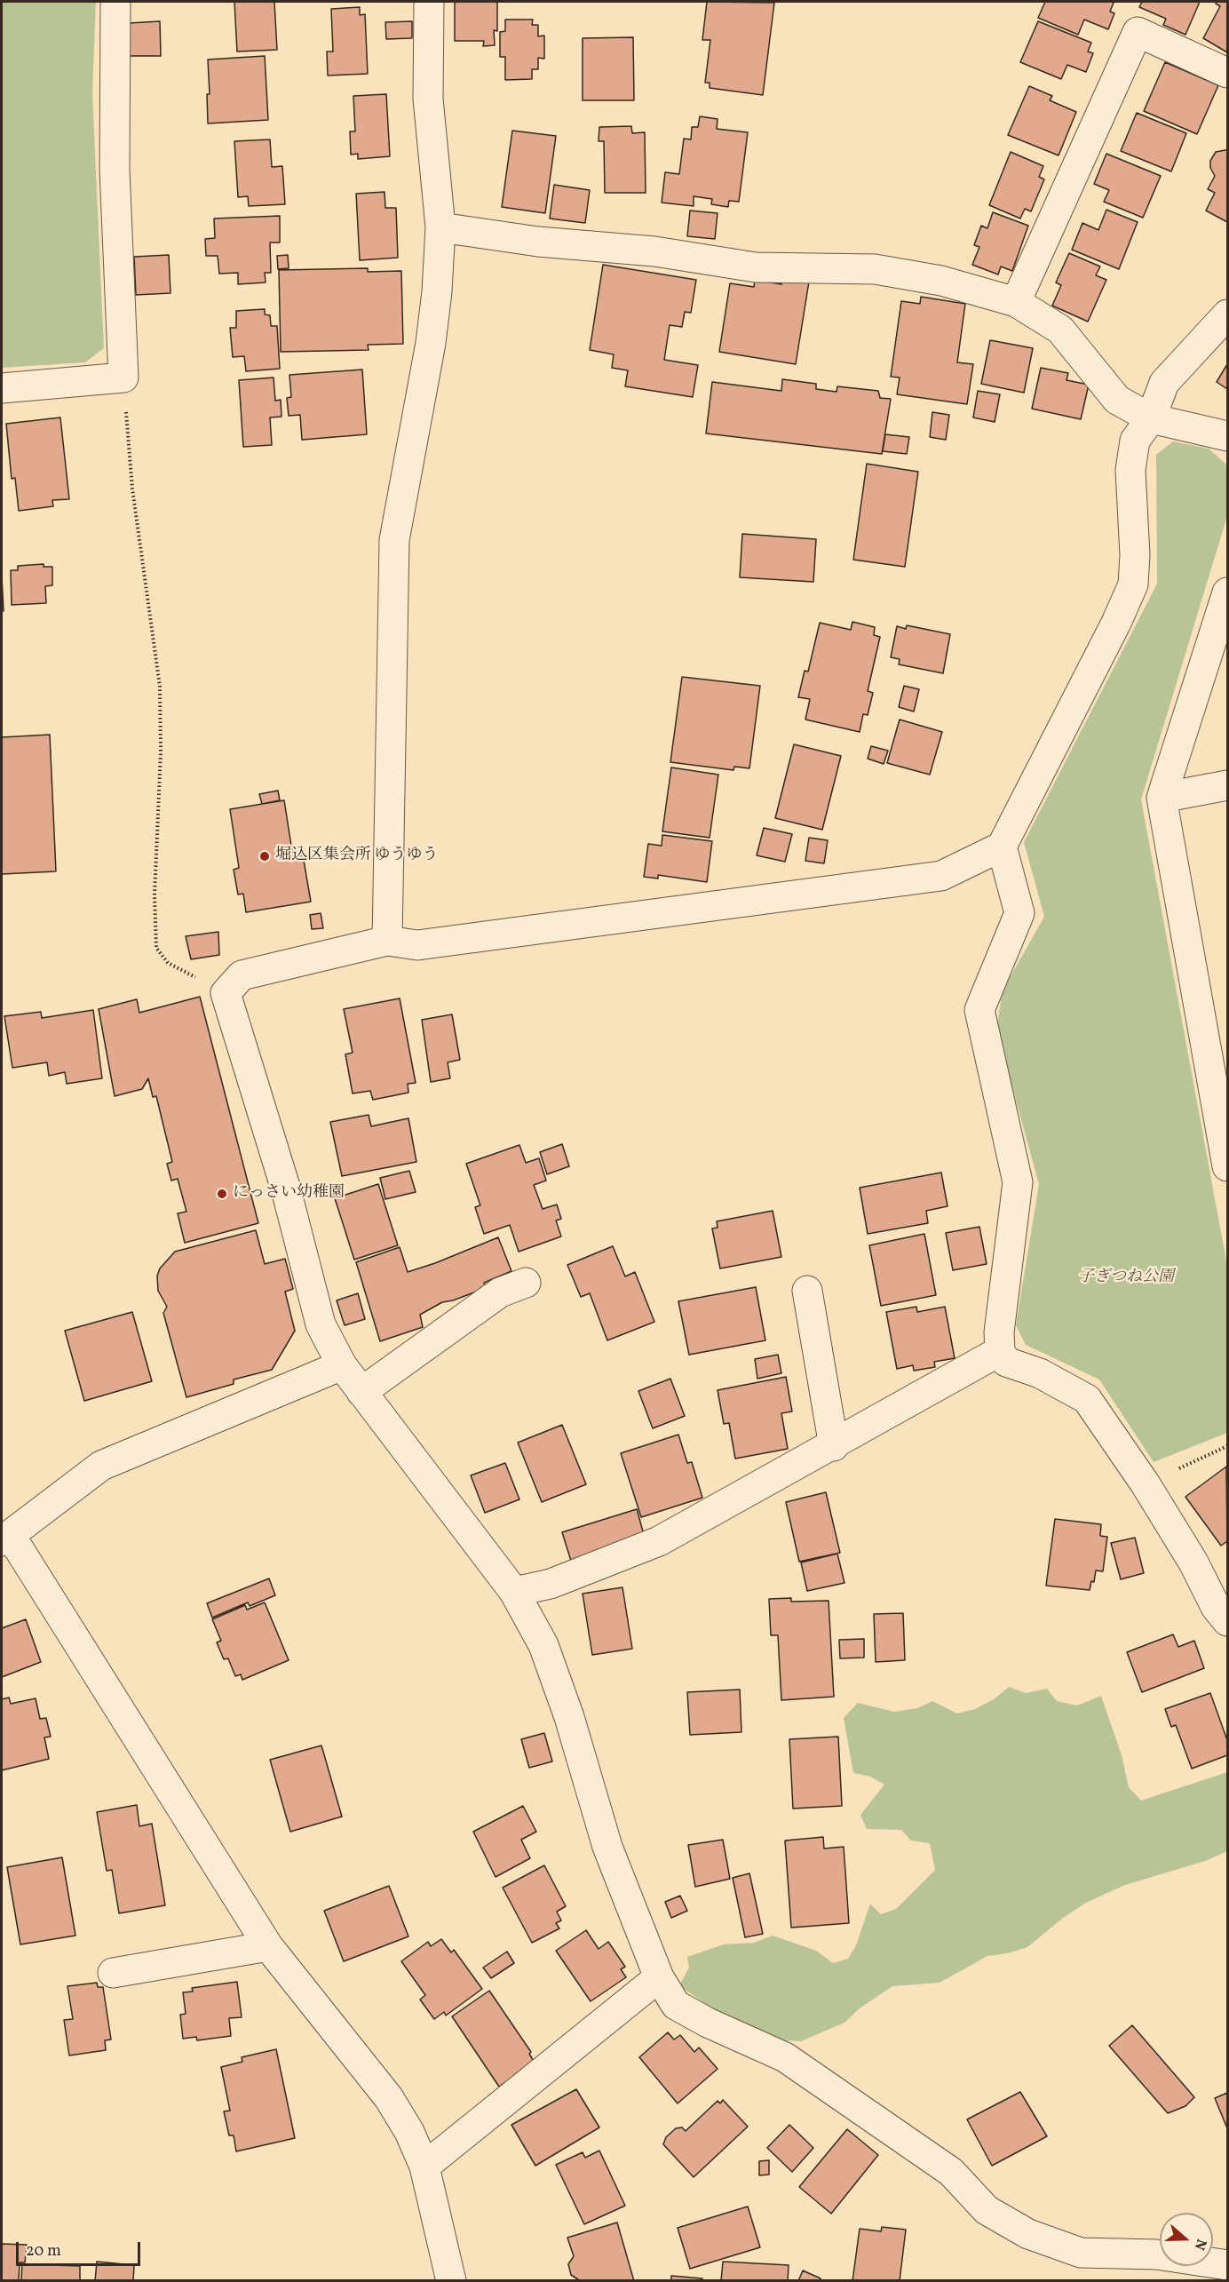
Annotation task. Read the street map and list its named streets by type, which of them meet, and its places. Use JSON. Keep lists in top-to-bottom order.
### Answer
{
  "parks": ["子ぎつね公園"],
  "places": ["堀込区集会所 ゆうゆう", "にっさい幼稚園"],
  "scale_bar": "20 m",
  "north": "right"
}
